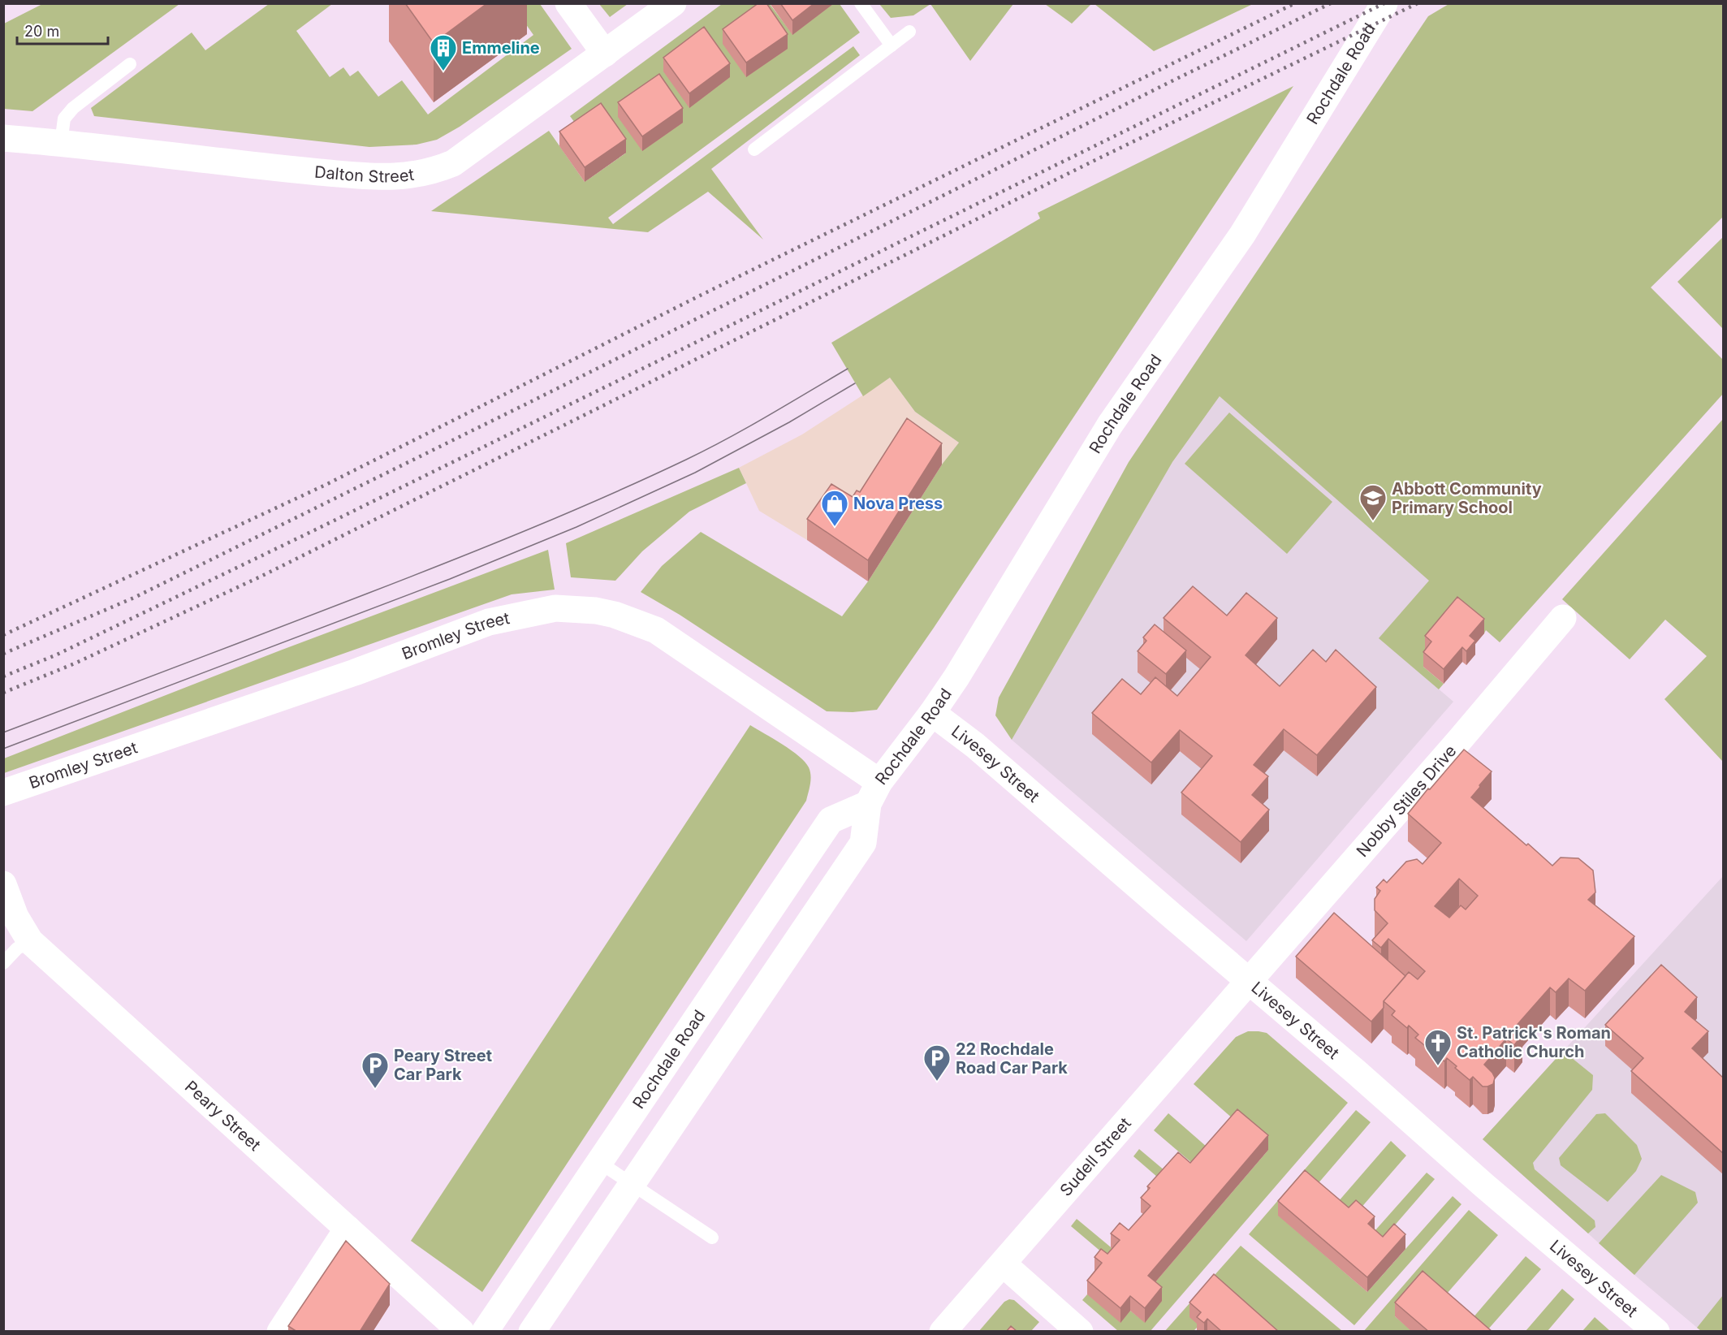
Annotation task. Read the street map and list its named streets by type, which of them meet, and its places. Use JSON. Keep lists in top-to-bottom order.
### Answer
{
  "streets": {
    "main road": [
      "Rochdale Road",
      "Dalton Street",
      "Bromley Street",
      "Livesey Street",
      "Nobby Stiles Drive",
      "Peary Street",
      "Sudell Street"
    ]
  },
  "crossings": [
    ["Rochdale Road", "Bromley Street"],
    ["Rochdale Road", "Livesey Street"],
    ["Livesey Street", "Nobby Stiles Drive"],
    ["Livesey Street", "Sudell Street"],
    ["Nobby Stiles Drive", "Sudell Street"]
  ],
  "places": {
    "building": ["Emmeline"],
    "school or university": ["Abbott Community Primary School"],
    "shop": ["Nova Press"],
    "church": ["St. Patrick's Roman Catholic Church"],
    "parking": ["22 Rochdale Road Car Park", "Peary Street Car Park"]
  },
  "scale_bar": "20 m"
}
